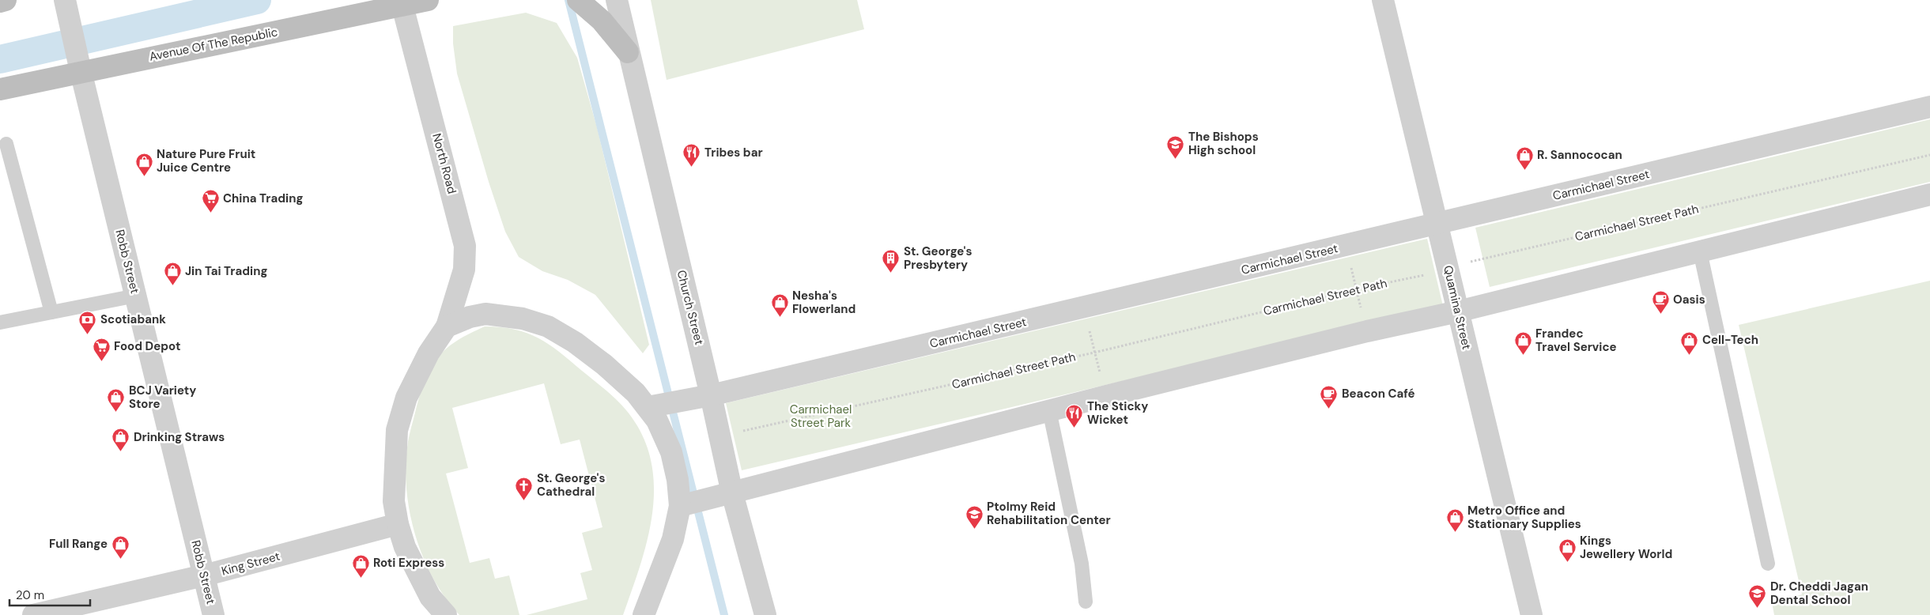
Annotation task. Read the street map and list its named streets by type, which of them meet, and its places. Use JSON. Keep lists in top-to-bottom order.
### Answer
{
  "streets": {
    "main road": ["Avenue Of The Republic"],
    "street": [
      "North Road",
      "Carmichael Street",
      "Robb Street",
      "Church Street",
      "Quamina Street",
      "King Street"
    ],
    "path": ["Carmichael Street Path"]
  },
  "crossings": [
    ["Avenue Of The Republic", "North Road"],
    ["Avenue Of The Republic", "Robb Street"],
    ["North Road", "King Street"],
    ["Carmichael Street", "Church Street"],
    ["Carmichael Street", "Quamina Street"],
    ["Carmichael Street Path", "Church Street"],
    ["Carmichael Street Path", "Quamina Street"],
    ["Robb Street", "King Street"]
  ],
  "parks": ["Carmichael Street Park"],
  "places": {
    "school or university": ["The Bishops High school", "Ptolmy Reid Rehabilitation Center", "Dr. Cheddi Jagan Dental School"],
    "restaurant": ["Tribes bar", "The Sticky Wicket"],
    "shop": [
      "R. Sannococan",
      "Nature Pure Fruit Juice Centre",
      "Jin Tai Trading",
      "Nesha's Flowerland",
      "Cell-Tech",
      "Frandec Travel Service",
      "BCJ Variety Store",
      "Drinking Straws",
      "Metro Office and Stationary Supplies",
      "Full Range",
      "Kings Jewellery World",
      "Roti Express"
    ],
    "supermarket": ["China Trading", "Food Depot"],
    "building": ["St. George's Presbytery"],
    "cafe": ["Oasis", "Beacon Café"],
    "bank": ["Scotiabank"],
    "church": ["St. George's Cathedral"]
  },
  "scale_bar": "20 m"
}
